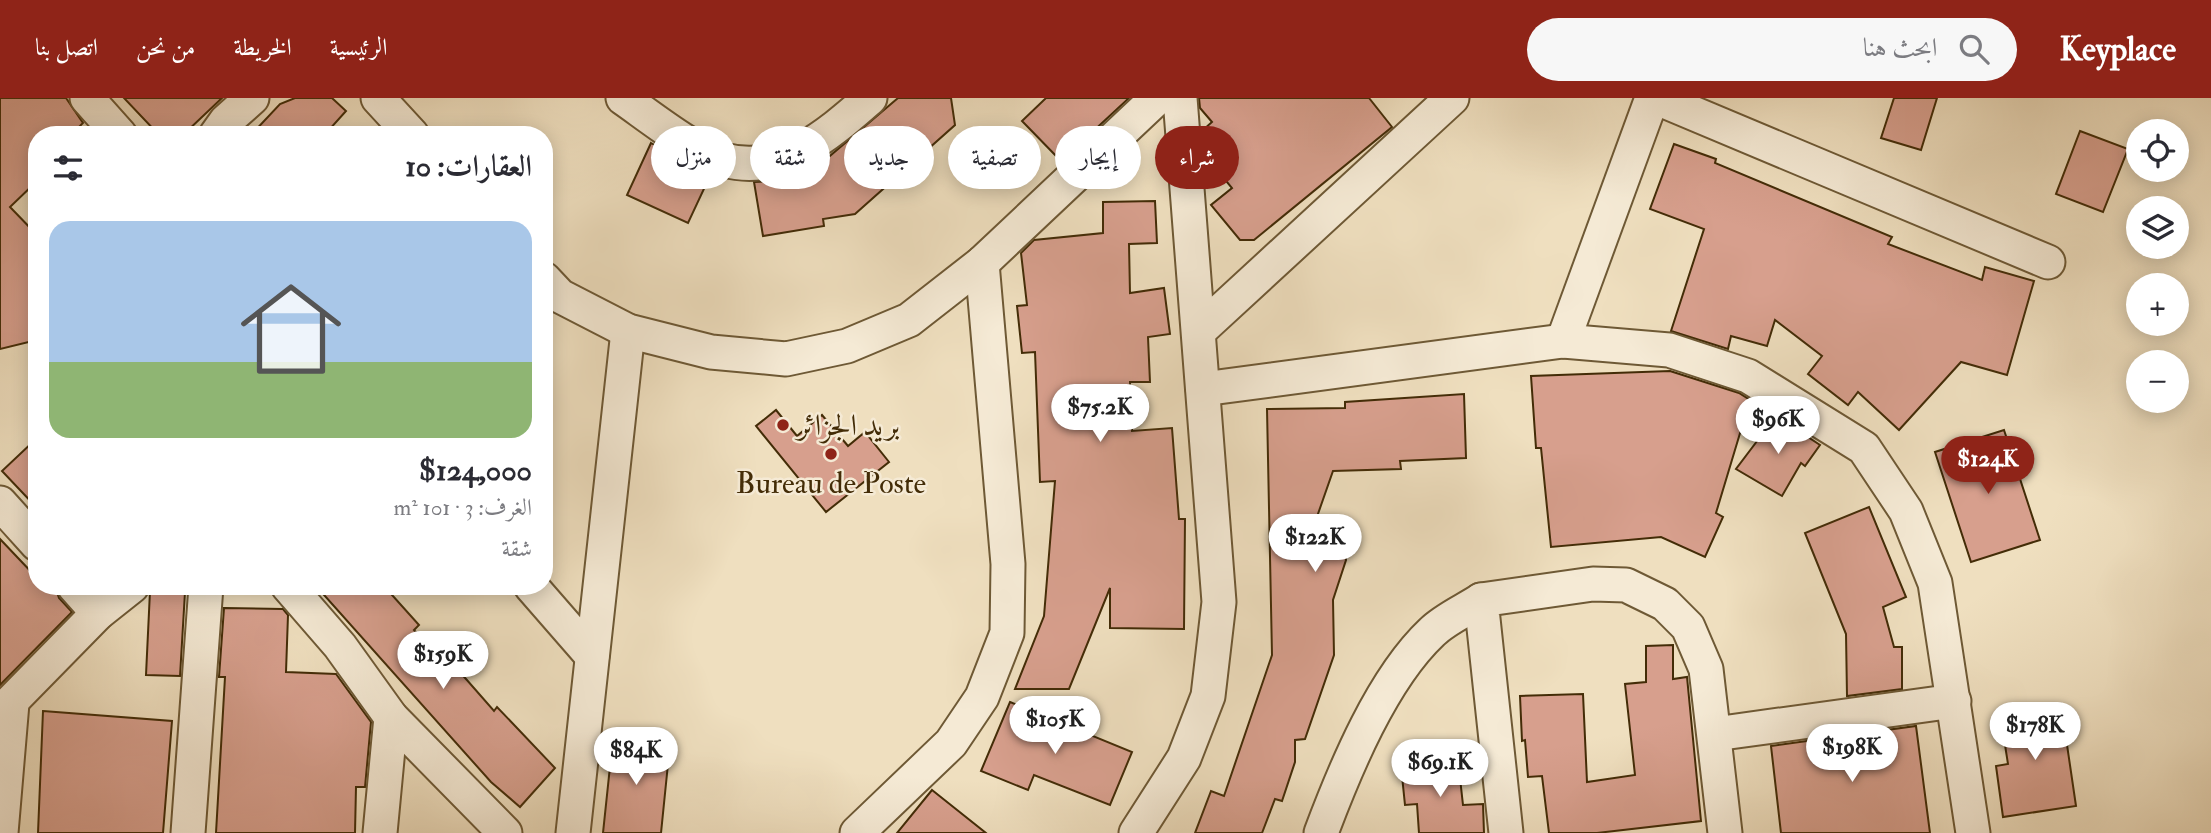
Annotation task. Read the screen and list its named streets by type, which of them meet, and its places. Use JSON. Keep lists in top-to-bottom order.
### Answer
{
  "places": ["بريد الجزائر", "Bureau de Poste"],
  "page": {
    "header": "Keyplace",
    "search": "ابحث هنا",
    "nav": [
      "الرئيسية",
      "الخريطة",
      "من نحن",
      "اتصل بنا"
    ],
    "map_buttons": ["+", "−"],
    "chip": [
      "شراء",
      "إيجار",
      "تصفية",
      "جديد",
      "شقة",
      "منزل"
    ],
    "heading": "العقارات: 10",
    "list": [
      {
        "name": "$124,000",
        "note": "الغرف: 3 · 101 m² · شقة"
      }
    ],
    "price": [
      "$75.2K",
      "$96K",
      "$124K",
      "$122K",
      "$159K",
      "$105K",
      "$178K",
      "$198K",
      "$84K",
      "$69.1K"
    ]
  }
}
